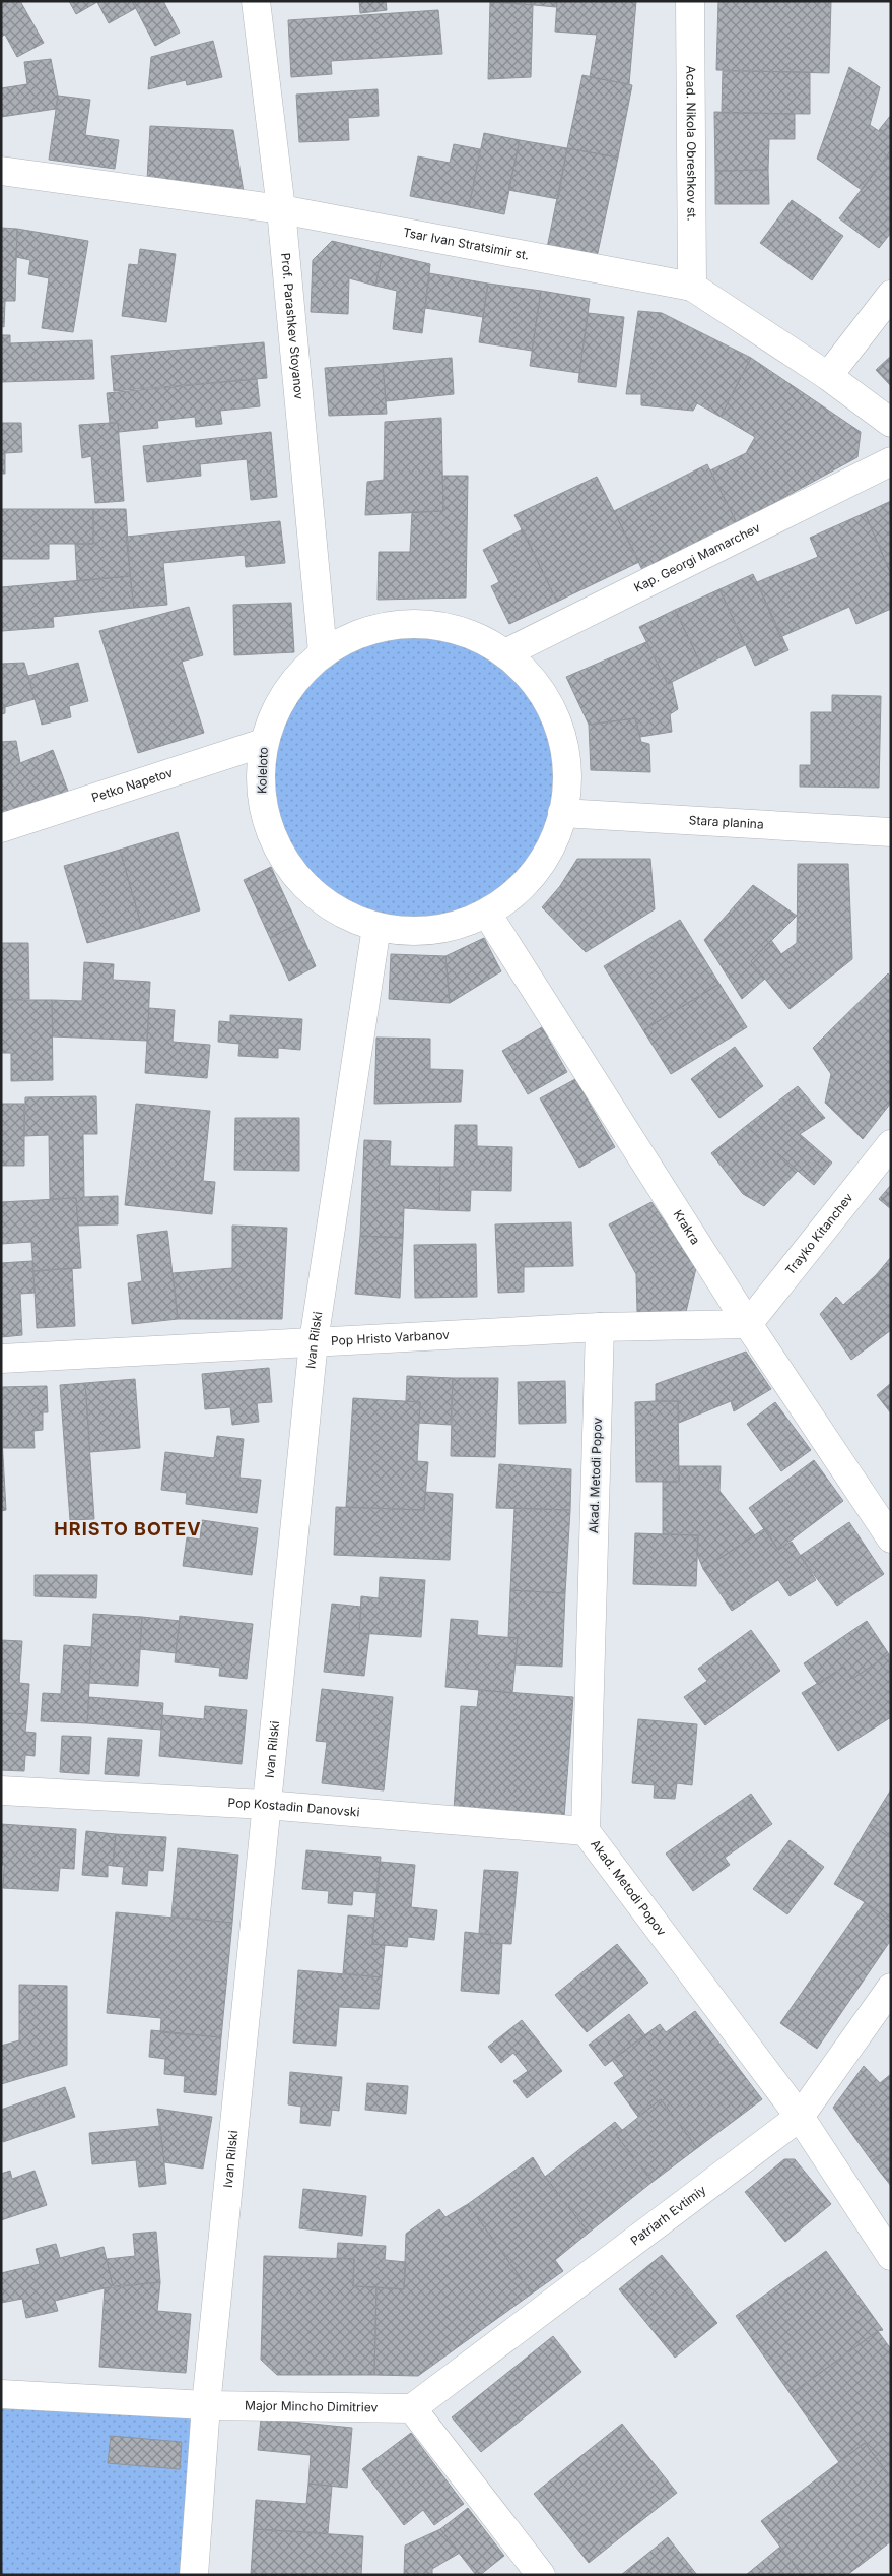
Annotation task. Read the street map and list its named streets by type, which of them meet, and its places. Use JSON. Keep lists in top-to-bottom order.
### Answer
{
  "streets": {
    "street": [
      "Acad. Nikola Obreshkov st.",
      "Tsar Ivan Stratsimir st.",
      "Prof. Parashkev Stoyanov",
      "Kap. Georgi Mamarchev",
      "Koleloto",
      "Petko Napetov",
      "Stara planina",
      "Krakra",
      "Trayko Kitanchev",
      "Pop Hristo Varbanov",
      "Ivan Rilski",
      "Akad. Metodi Popov",
      "Pop Kostadin Danovski",
      "Patriarh Evtimiy",
      "Major Mincho Dimitriev"
    ]
  },
  "crossings": [
    ["Acad. Nikola Obreshkov st.", "Tsar Ivan Stratsimir st."],
    ["Tsar Ivan Stratsimir st.", "Prof. Parashkev Stoyanov"],
    ["Prof. Parashkev Stoyanov", "Koleloto"],
    ["Kap. Georgi Mamarchev", "Koleloto"],
    ["Koleloto", "Petko Napetov"],
    ["Koleloto", "Stara planina"],
    ["Koleloto", "Krakra"],
    ["Koleloto", "Ivan Rilski"],
    ["Krakra", "Trayko Kitanchev"],
    ["Krakra", "Pop Hristo Varbanov"],
    ["Trayko Kitanchev", "Pop Hristo Varbanov"],
    ["Pop Hristo Varbanov", "Ivan Rilski"],
    ["Pop Hristo Varbanov", "Akad. Metodi Popov"],
    ["Ivan Rilski", "Pop Kostadin Danovski"],
    ["Ivan Rilski", "Major Mincho Dimitriev"],
    ["Akad. Metodi Popov", "Pop Kostadin Danovski"],
    ["Akad. Metodi Popov", "Patriarh Evtimiy"],
    ["Patriarh Evtimiy", "Major Mincho Dimitriev"]
  ],
  "districts": ["HRISTO BOTEV"]
}
